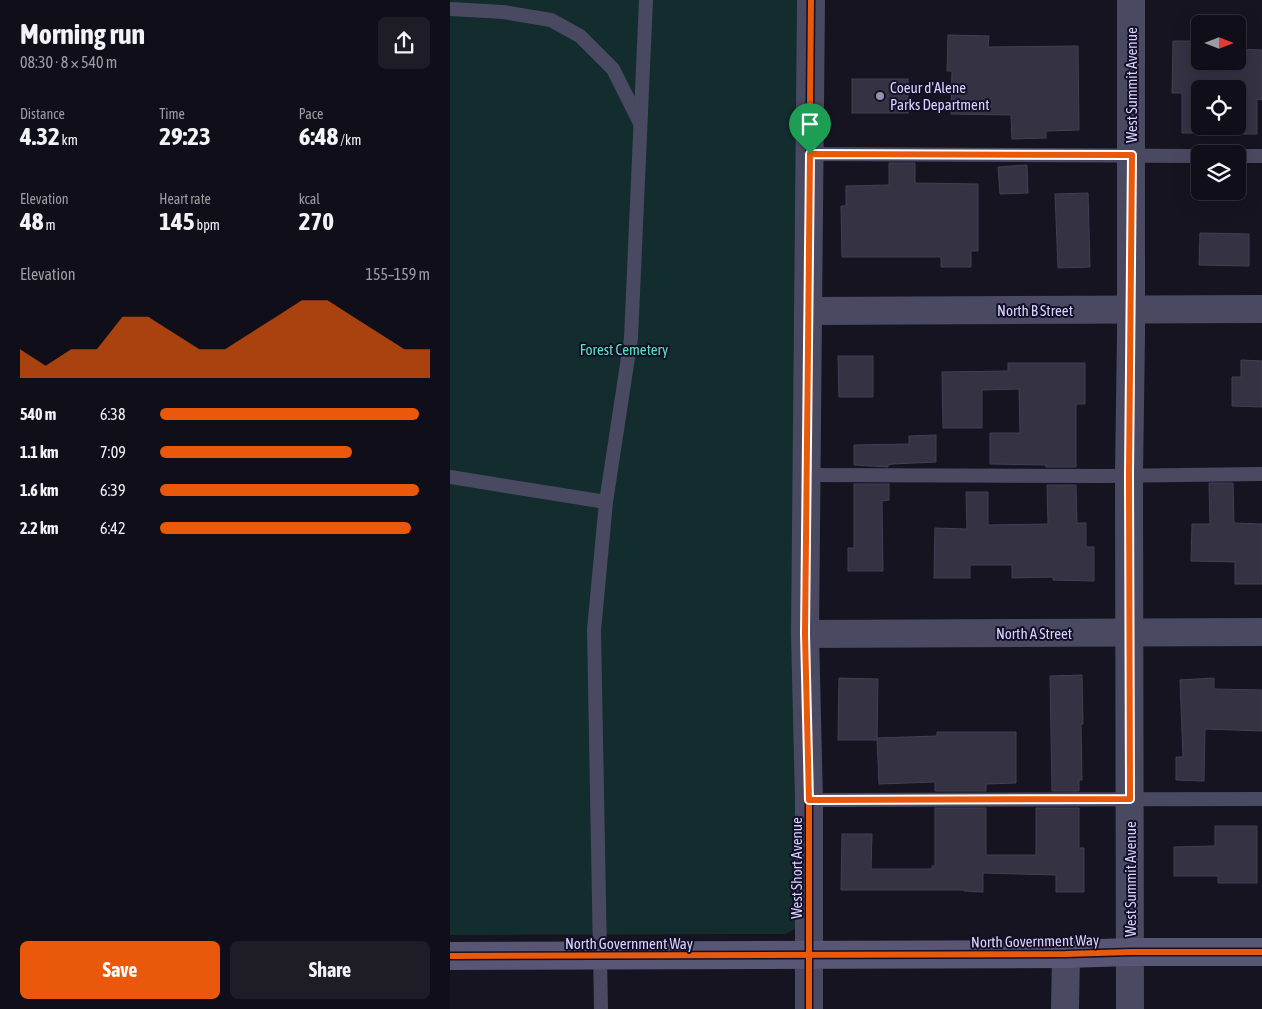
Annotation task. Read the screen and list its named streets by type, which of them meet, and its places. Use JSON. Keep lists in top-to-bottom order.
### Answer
{
  "streets": {
    "main road": ["North Government Way"],
    "street": [
      "West Summit Avenue",
      "North B Street",
      "North A Street",
      "West Short Avenue"
    ]
  },
  "crossings": [
    ["West Summit Avenue", "North B Street"],
    ["West Summit Avenue", "North A Street"],
    ["West Summit Avenue", "North Government Way"],
    ["North B Street", "West Short Avenue"],
    ["North A Street", "West Short Avenue"],
    ["West Short Avenue", "North Government Way"]
  ],
  "parks": ["Forest Cemetery"],
  "places": ["Coeur d'Alene Parks Department"],
  "north": "right",
  "page": {
    "heading": ["Morning run", "08:30 · 8 × 540 m"],
    "stats": [
      ["Distance", "4.32 km"],
      ["Time", "29:23"],
      ["Pace", "6:48 /km"],
      ["Elevation", "48 m"],
      ["Heart rate", "145 bpm"],
      ["kcal", "270"]
    ],
    "chart": ["Elevation", "155–159 m"],
    "list": [
      {
        "name": "540 m",
        "note": "6:38"
      },
      {
        "name": "1.1 km",
        "note": "7:09"
      },
      {
        "name": "1.6 km",
        "note": "6:39"
      },
      {
        "name": "2.2 km",
        "note": "6:42"
      }
    ],
    "buttons": ["Save", "Share"]
  }
}
